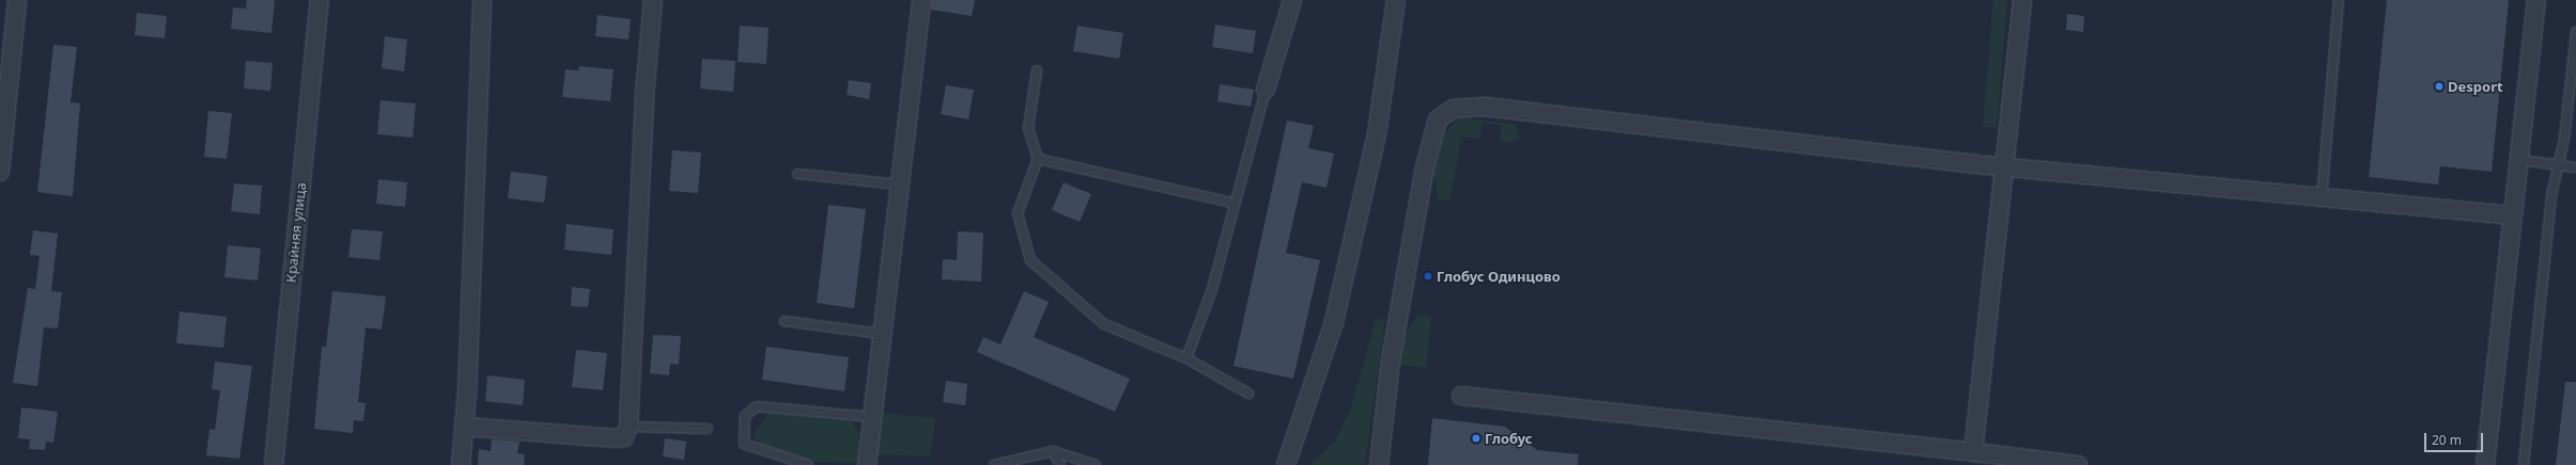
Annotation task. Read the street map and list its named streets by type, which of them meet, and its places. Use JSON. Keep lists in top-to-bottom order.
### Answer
{
  "streets": {
    "street": ["Крайняя улица"]
  },
  "places": ["Desport", "Глобус Одинцово", "Глобус"],
  "scale_bar": "20 m"
}
